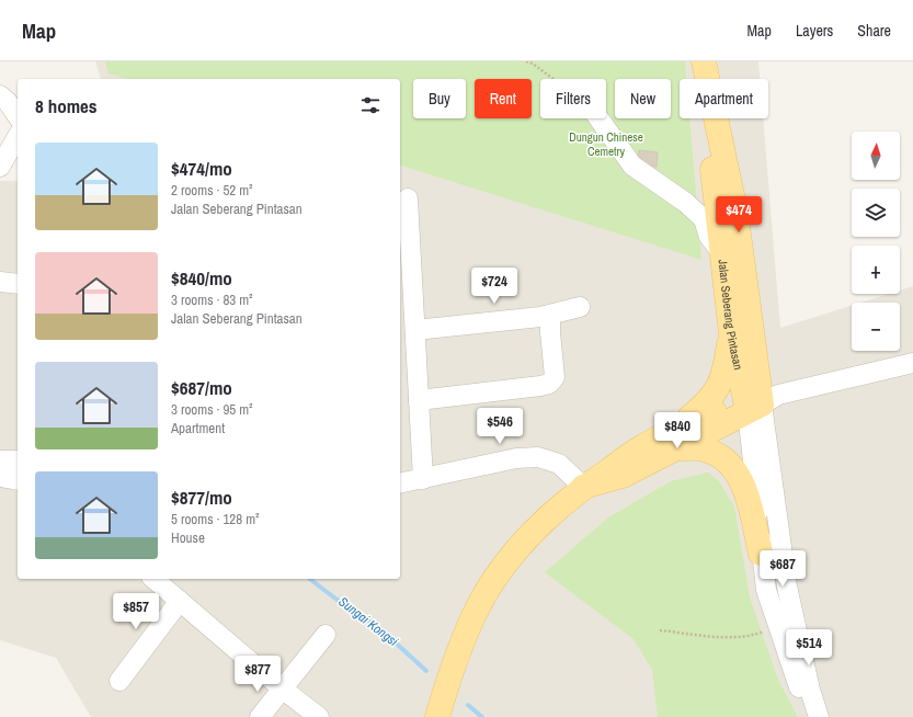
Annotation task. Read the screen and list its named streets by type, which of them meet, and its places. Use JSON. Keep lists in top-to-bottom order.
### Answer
{
  "streets": {
    "main road": ["Jalan Seberang Pintasan"]
  },
  "water": ["Sungai Kongsi"],
  "parks": ["Dungun Chinese Cemetry"],
  "north": "top",
  "page": {
    "header": "Map",
    "nav": ["Map", "Layers", "Share"],
    "chip": [
      "Buy",
      "Rent",
      "Filters",
      "New",
      "Apartment"
    ],
    "heading": "8 homes",
    "map_buttons": ["+", "−"],
    "list": [
      {
        "name": "$474/mo",
        "note": "2 rooms · 52 m² · Jalan Seberang Pintasan"
      },
      {
        "name": "$840/mo",
        "note": "3 rooms · 83 m² · Jalan Seberang Pintasan"
      },
      {
        "name": "$687/mo",
        "note": "3 rooms · 95 m² · Apartment"
      },
      {
        "name": "$877/mo",
        "note": "5 rooms · 128 m² · House"
      }
    ],
    "price": [
      "$474",
      "$724",
      "$546",
      "$840",
      "$687",
      "$857",
      "$514",
      "$877"
    ]
  }
}
